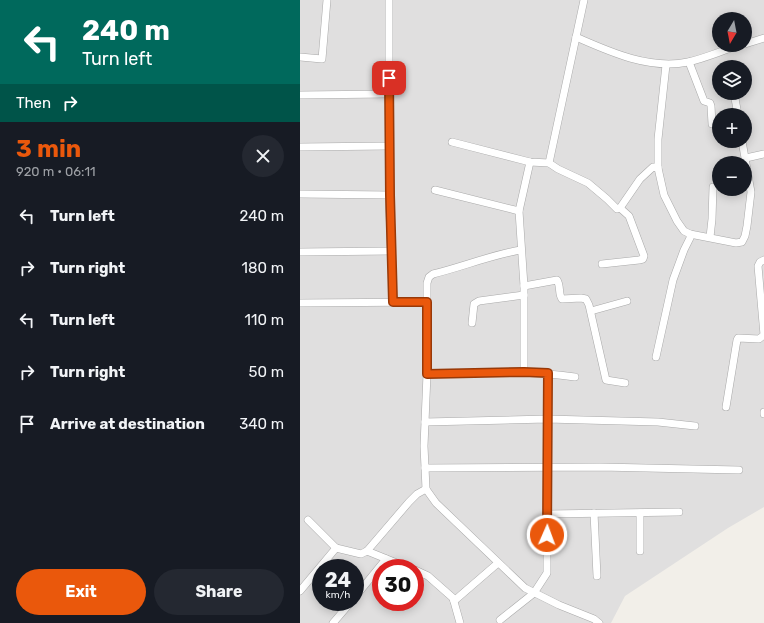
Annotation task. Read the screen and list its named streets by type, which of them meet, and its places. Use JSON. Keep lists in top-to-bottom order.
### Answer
{
  "north": "bottom",
  "page": {
    "turn": ["240 m", "Turn left"],
    "map_buttons": ["+", "−"],
    "then": "Then",
    "heading": ["3 min", "920 m · 06:11"],
    "list": [
      {
        "name": "Turn left",
        "value": "240 m"
      },
      {
        "name": "Turn right",
        "value": "180 m"
      },
      {
        "name": "Turn left",
        "value": "110 m"
      },
      {
        "name": "Turn right",
        "value": "50 m"
      },
      {
        "name": "Arrive at destination",
        "value": "340 m"
      }
    ],
    "speed": "24 km/h",
    "limit": "30",
    "buttons": ["Exit", "Share"]
  }
}
